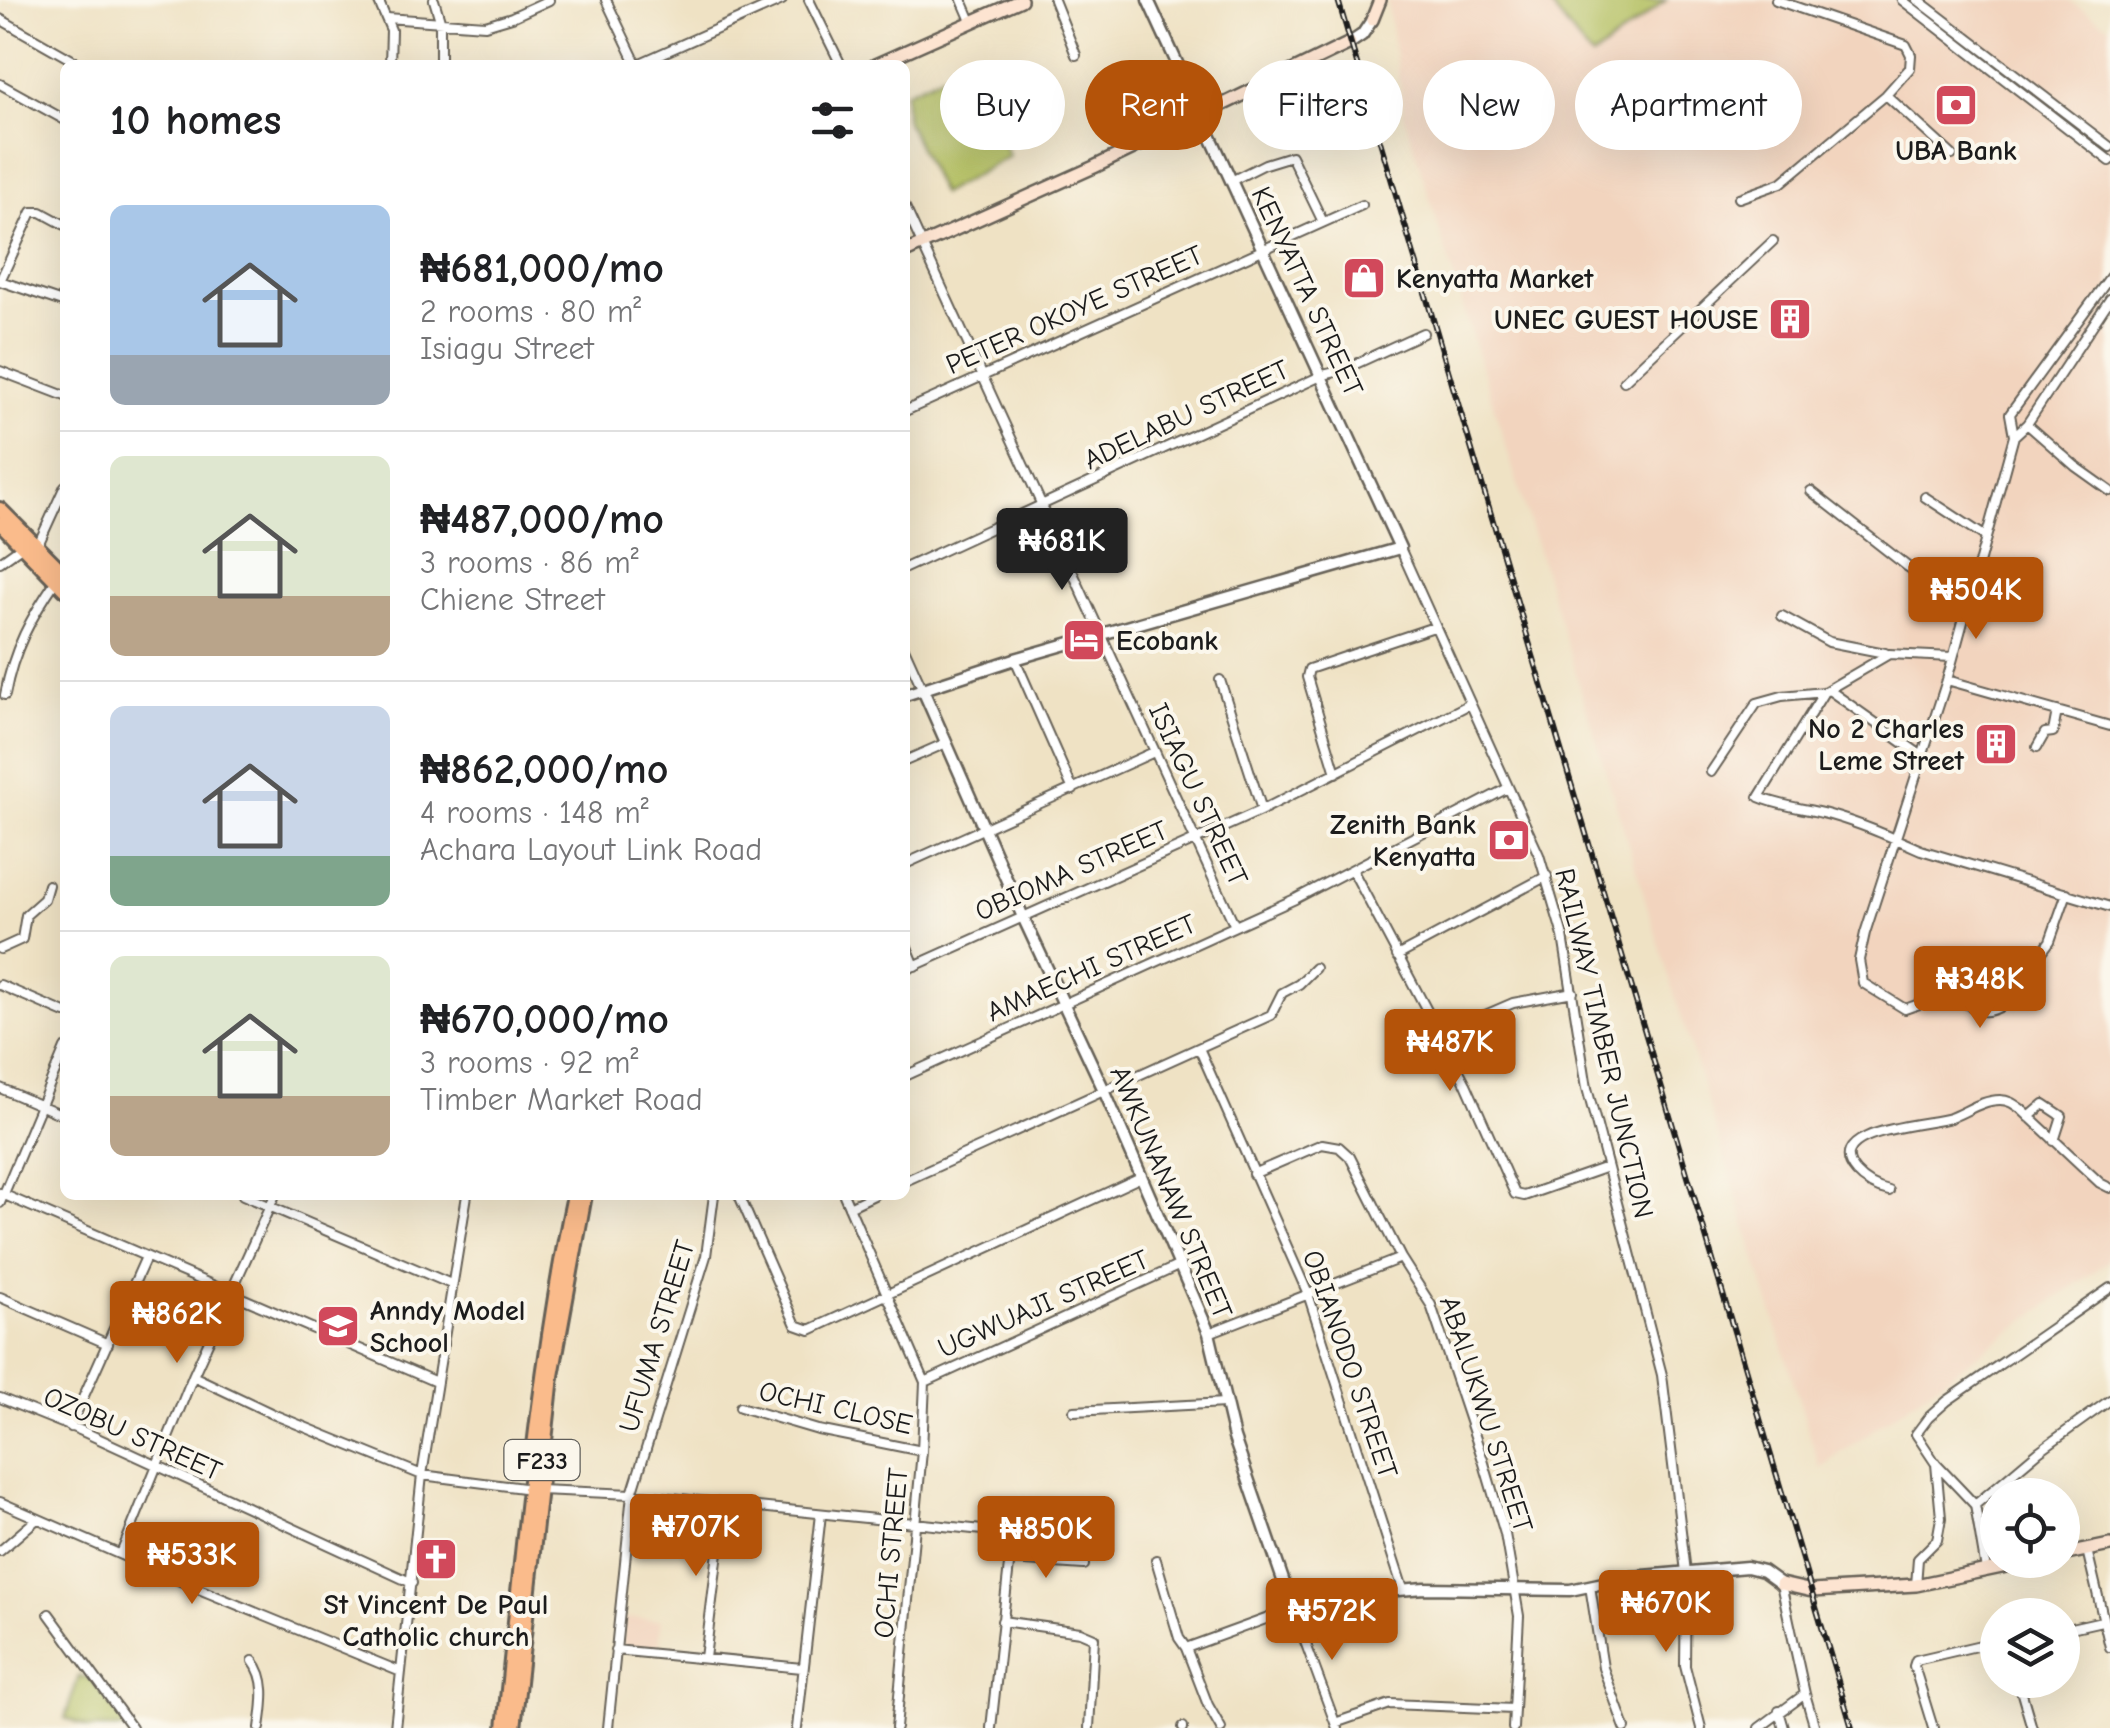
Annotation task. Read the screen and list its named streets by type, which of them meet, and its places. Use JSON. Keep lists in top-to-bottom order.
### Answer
{
  "streets": {
    "main road": ["F233"],
    "street": [
      "KENYATTA STREET",
      "PETER OKOYE STREET",
      "ADELABU STREET",
      "ISIAGU STREET",
      "OBIOMA STREET",
      "AMAECHI STREET",
      "RAILWAY TIMBER JUNCTION",
      "AWKUNANAW STREET",
      "UGWUAJI STREET",
      "UFUMA STREET",
      "OBIANODO STREET",
      "OCHI CLOSE",
      "ABALUKWU STREET",
      "OZOBU STREET",
      "OCHI STREET"
    ]
  },
  "crossings": [
    ["KENYATTA STREET", "PETER OKOYE STREET"],
    ["KENYATTA STREET", "ADELABU STREET"],
    ["KENYATTA STREET", "RAILWAY TIMBER JUNCTION"],
    ["PETER OKOYE STREET", "ISIAGU STREET"],
    ["ADELABU STREET", "ISIAGU STREET"],
    ["ISIAGU STREET", "OBIOMA STREET"],
    ["ISIAGU STREET", "AMAECHI STREET"],
    ["OBIOMA STREET", "RAILWAY TIMBER JUNCTION"],
    ["OBIOMA STREET", "AWKUNANAW STREET"],
    ["AMAECHI STREET", "RAILWAY TIMBER JUNCTION"],
    ["AMAECHI STREET", "AWKUNANAW STREET"],
    ["AWKUNANAW STREET", "UGWUAJI STREET"],
    ["UGWUAJI STREET", "OCHI STREET"],
    ["OBIANODO STREET", "ABALUKWU STREET"],
    ["OCHI CLOSE", "OCHI STREET"]
  ],
  "places": {
    "bank": ["UBA Bank", "Zenith Bank Kenyatta"],
    "shop": ["Kenyatta Market"],
    "building": ["UNEC GUEST HOUSE", "No 2 Charles Leme Street"],
    "hotel": ["Ecobank"],
    "school or university": ["Anndy Model School"],
    "church": ["St Vincent De Paul Catholic church"]
  },
  "page": {
    "chip": [
      "Buy",
      "Rent",
      "Filters",
      "New",
      "Apartment"
    ],
    "heading": "10 homes",
    "list": [
      {
        "name": "₦681,000/mo",
        "note": "2 rooms · 80 m² · Isiagu Street"
      },
      {
        "name": "₦487,000/mo",
        "note": "3 rooms · 86 m² · Chiene Street"
      },
      {
        "name": "₦862,000/mo",
        "note": "4 rooms · 148 m² · Achara Layout Link Road"
      },
      {
        "name": "₦670,000/mo",
        "note": "3 rooms · 92 m² · Timber Market Road"
      }
    ],
    "price": [
      "₦681K",
      "₦504K",
      "₦348K",
      "₦487K",
      "₦862K",
      "₦707K",
      "₦850K",
      "₦533K",
      "₦670K",
      "₦572K"
    ]
  }
}
